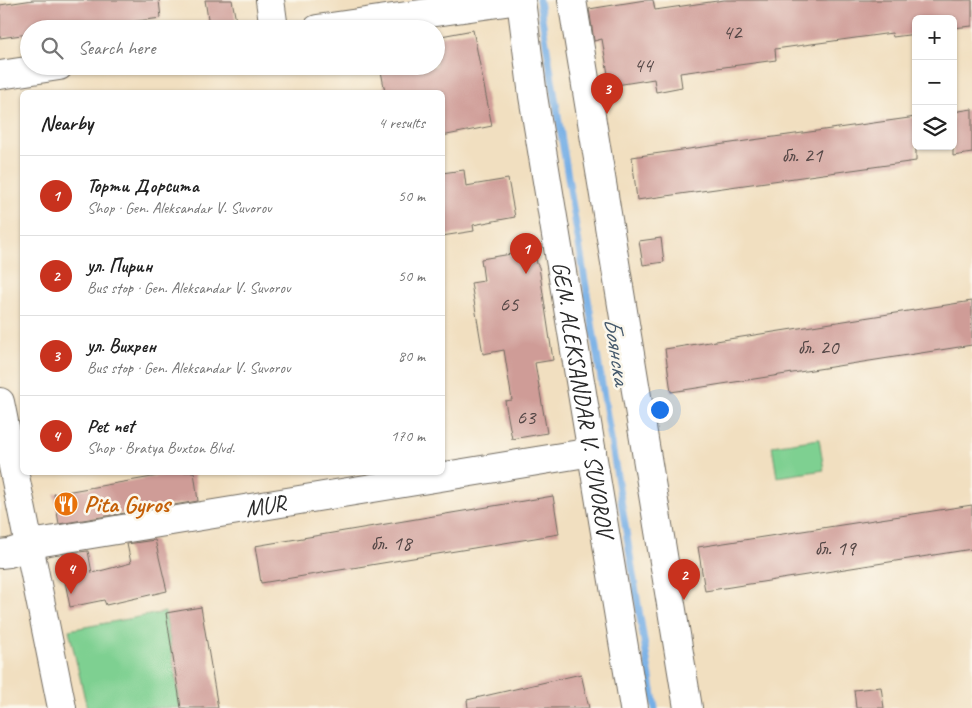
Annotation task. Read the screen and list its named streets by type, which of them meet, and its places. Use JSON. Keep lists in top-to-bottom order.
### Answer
{
  "streets": {
    "street": ["GEN. ALEKSANDAR V. SUVOROV", "MUR"]
  },
  "crossings": [
    ["GEN. ALEKSANDAR V. SUVOROV", "MUR"]
  ],
  "water": ["Боянска"],
  "places": {
    "restaurant": ["Pita Gyros"]
  },
  "house_numbers": [
    "42",
    "44",
    "бл. 21",
    "65",
    "бл. 20",
    "63",
    "бл. 18",
    "бл. 19"
  ],
  "page": {
    "map_buttons": ["+", "−"],
    "search": "Search here",
    "pins": [
      "3",
      "1",
      "4",
      "2"
    ],
    "heading": ["Nearby", "4 results"],
    "list": [
      {
        "mark": "1",
        "name": "Торти Дорсита",
        "note": "Shop · Gen. Aleksandar V. Suvorov",
        "value": "50 m"
      },
      {
        "mark": "2",
        "name": "ул. Пирин",
        "note": "Bus stop · Gen. Aleksandar V. Suvorov",
        "value": "50 m"
      },
      {
        "mark": "3",
        "name": "ул. Вихрен",
        "note": "Bus stop · Gen. Aleksandar V. Suvorov",
        "value": "80 m"
      },
      {
        "mark": "4",
        "name": "Pet net",
        "note": "Shop · Bratya Buxton Blvd.",
        "value": "170 m"
      }
    ]
  }
}
